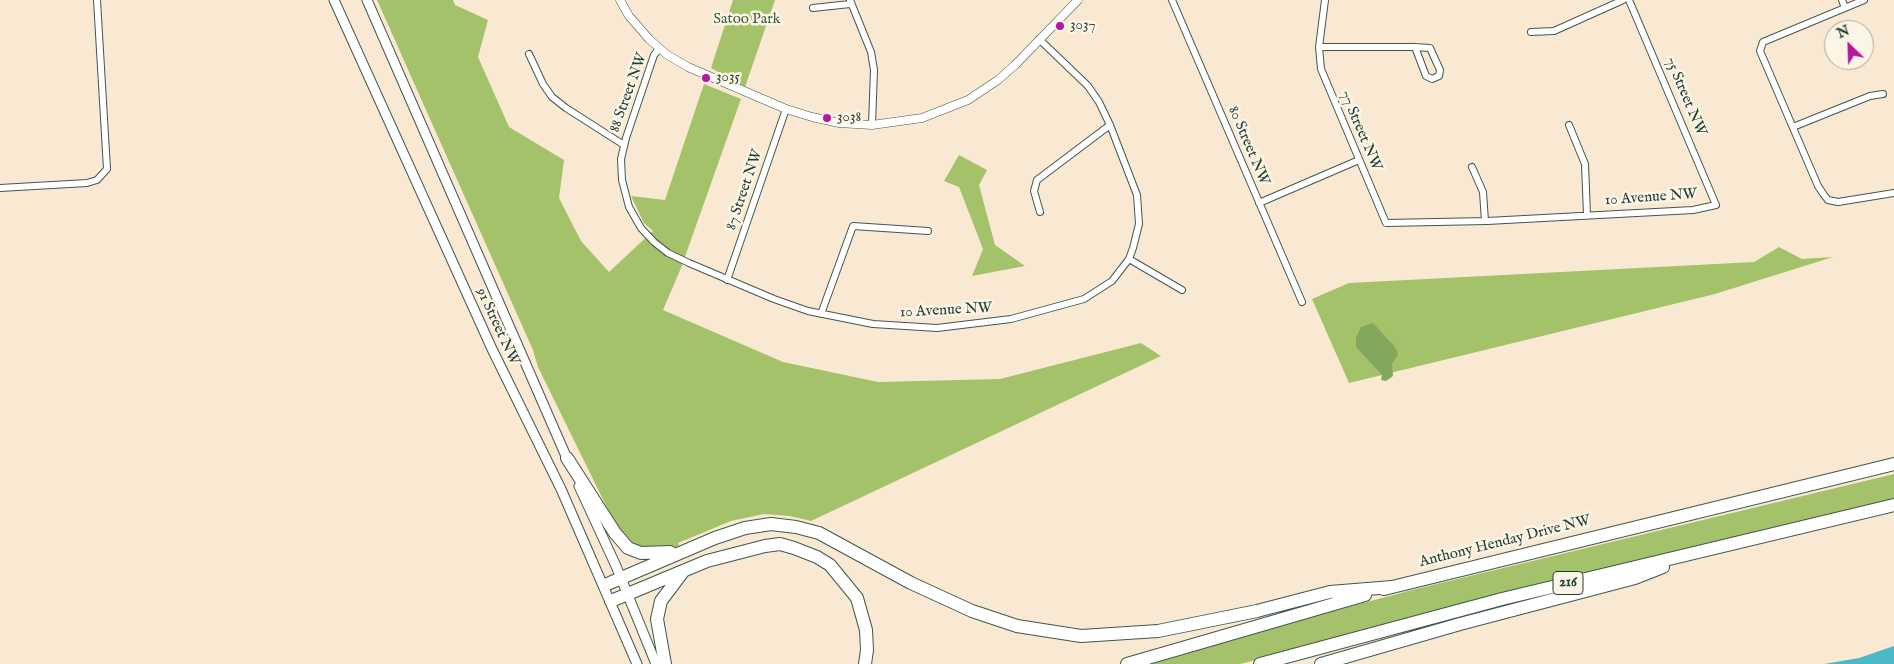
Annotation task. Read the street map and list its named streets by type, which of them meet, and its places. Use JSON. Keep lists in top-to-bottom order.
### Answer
{
  "streets": {
    "highway": ["Anthony Henday Drive NW", "216"],
    "main road": ["91 Street NW"],
    "street": [
      "88 Street NW",
      "75 Street NW",
      "77 Street NW",
      "80 Street NW",
      "87 Street NW",
      "10 Avenue NW"
    ]
  },
  "crossings": [
    ["88 Street NW", "10 Avenue NW"],
    ["75 Street NW", "10 Avenue NW"],
    ["77 Street NW", "10 Avenue NW"],
    ["87 Street NW", "10 Avenue NW"]
  ],
  "parks": ["Satoo Park"],
  "places": ["3037", "3035", "3038"],
  "north": "top left"
}
